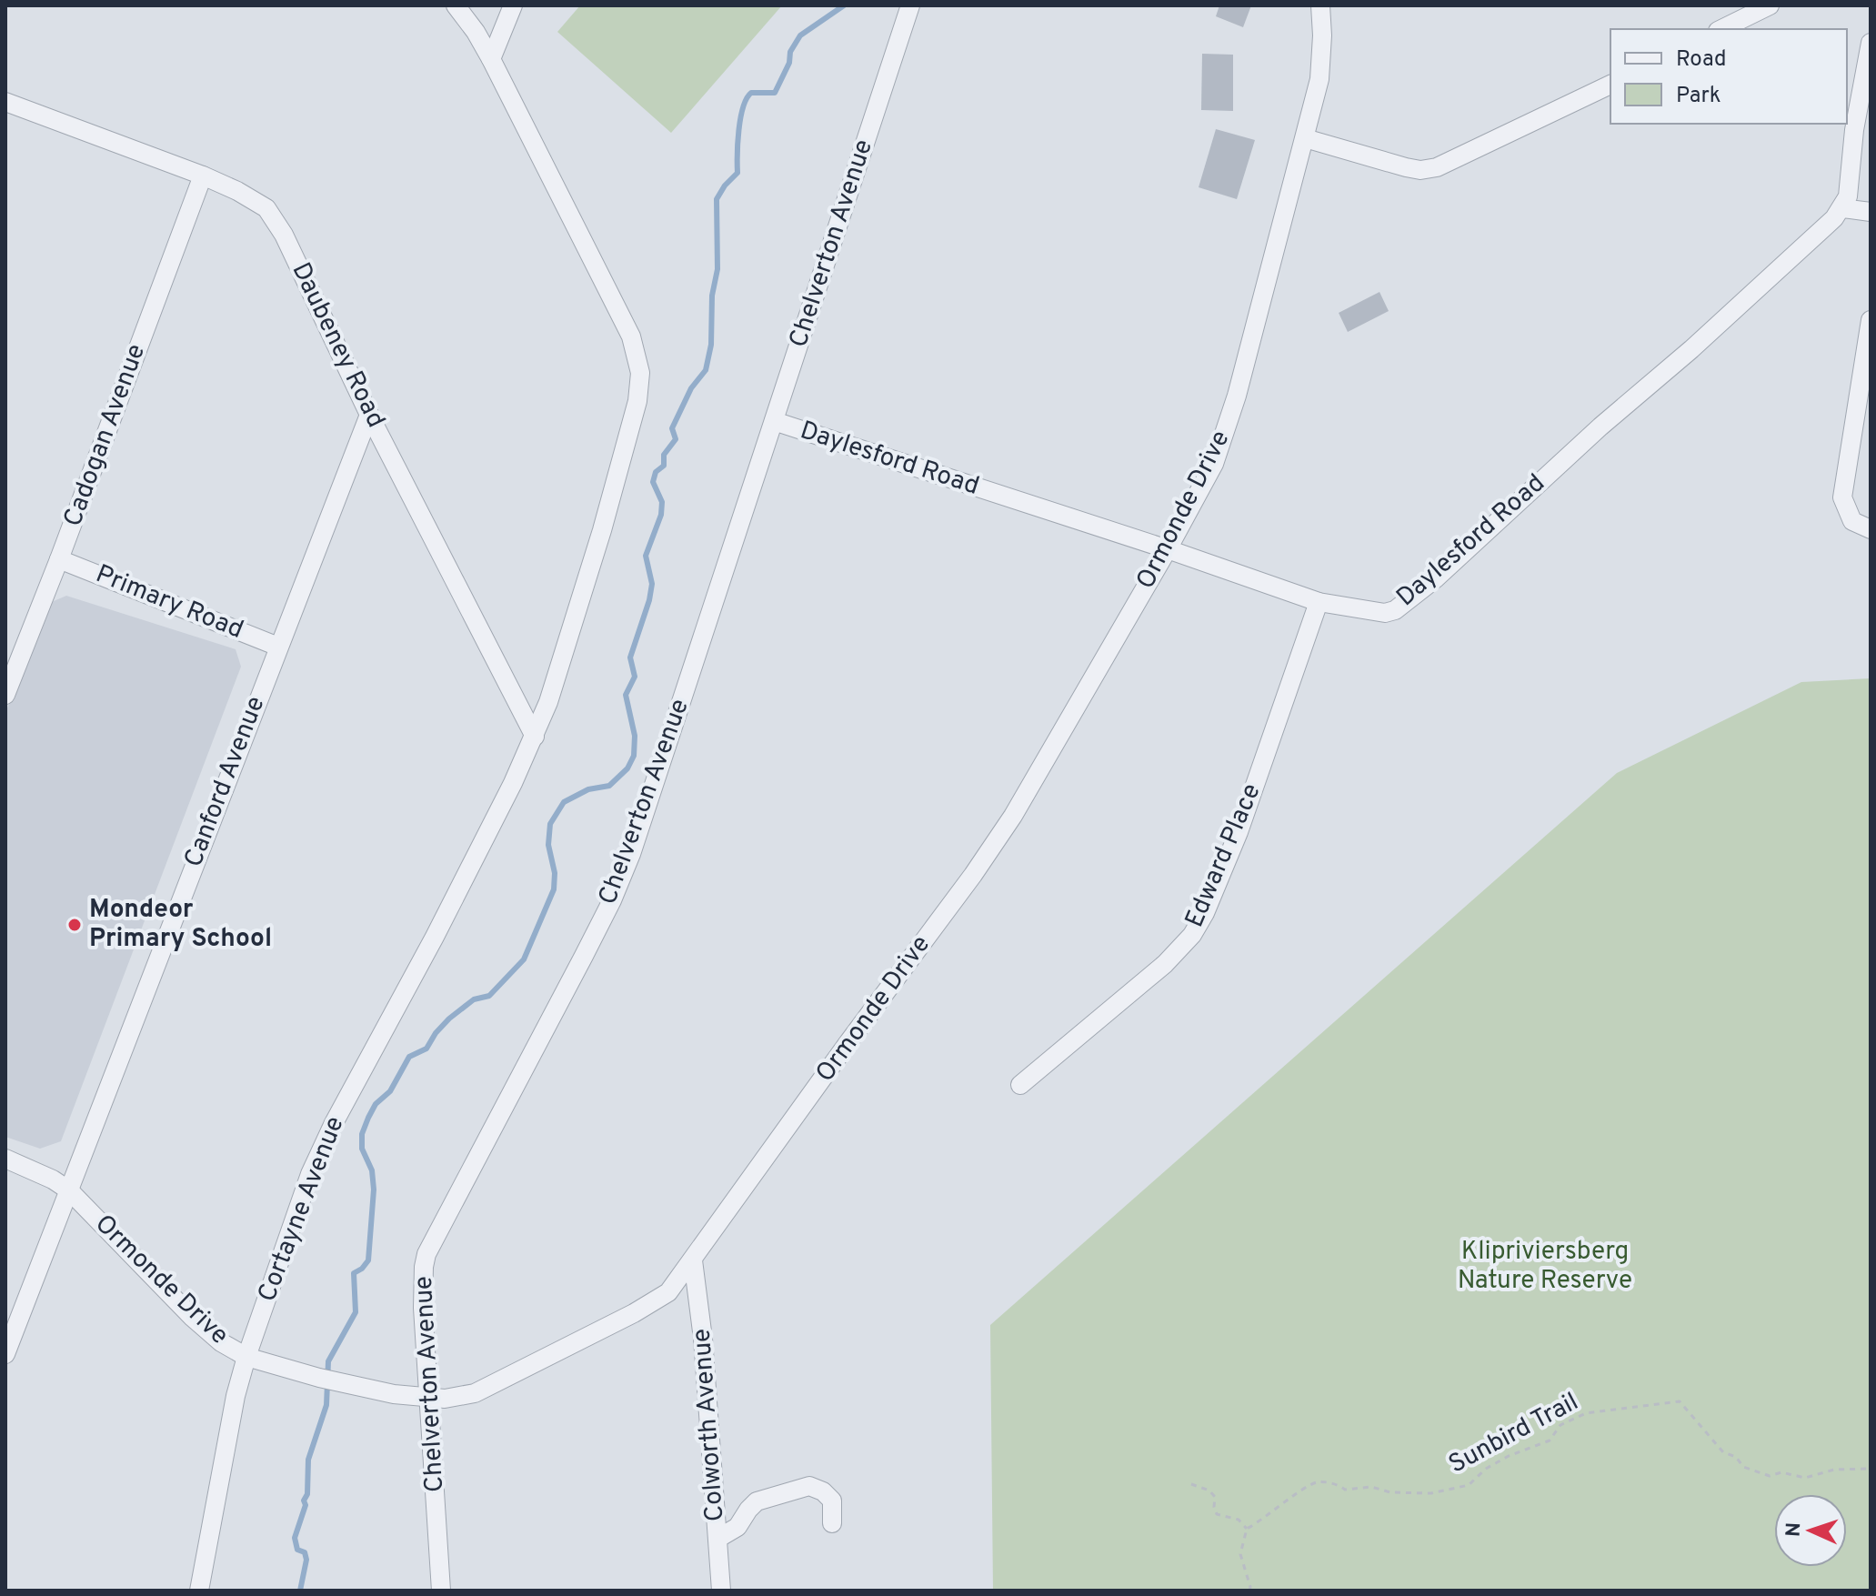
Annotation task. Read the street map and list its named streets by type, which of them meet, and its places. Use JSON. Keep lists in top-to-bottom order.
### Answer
{
  "streets": {
    "street": [
      "Chelverton Avenue",
      "Daubeney Road",
      "Cadogan Avenue",
      "Daylesford Road",
      "Ormonde Drive",
      "Primary Road",
      "Canford Avenue",
      "Edward Place",
      "Cortayne Avenue",
      "Colworth Avenue"
    ],
    "path": ["Sunbird Trail"]
  },
  "crossings": [
    ["Chelverton Avenue", "Daylesford Road"],
    ["Chelverton Avenue", "Ormonde Drive"],
    ["Daubeney Road", "Cadogan Avenue"],
    ["Daubeney Road", "Canford Avenue"],
    ["Daubeney Road", "Cortayne Avenue"],
    ["Cadogan Avenue", "Primary Road"],
    ["Daylesford Road", "Ormonde Drive"],
    ["Daylesford Road", "Edward Place"],
    ["Ormonde Drive", "Canford Avenue"],
    ["Ormonde Drive", "Cortayne Avenue"],
    ["Ormonde Drive", "Colworth Avenue"],
    ["Primary Road", "Canford Avenue"]
  ],
  "parks": ["Klipriviersberg Nature Reserve"],
  "places": ["Mondeor Primary School"],
  "legend": ["Road", "Park"],
  "north": "left"
}
